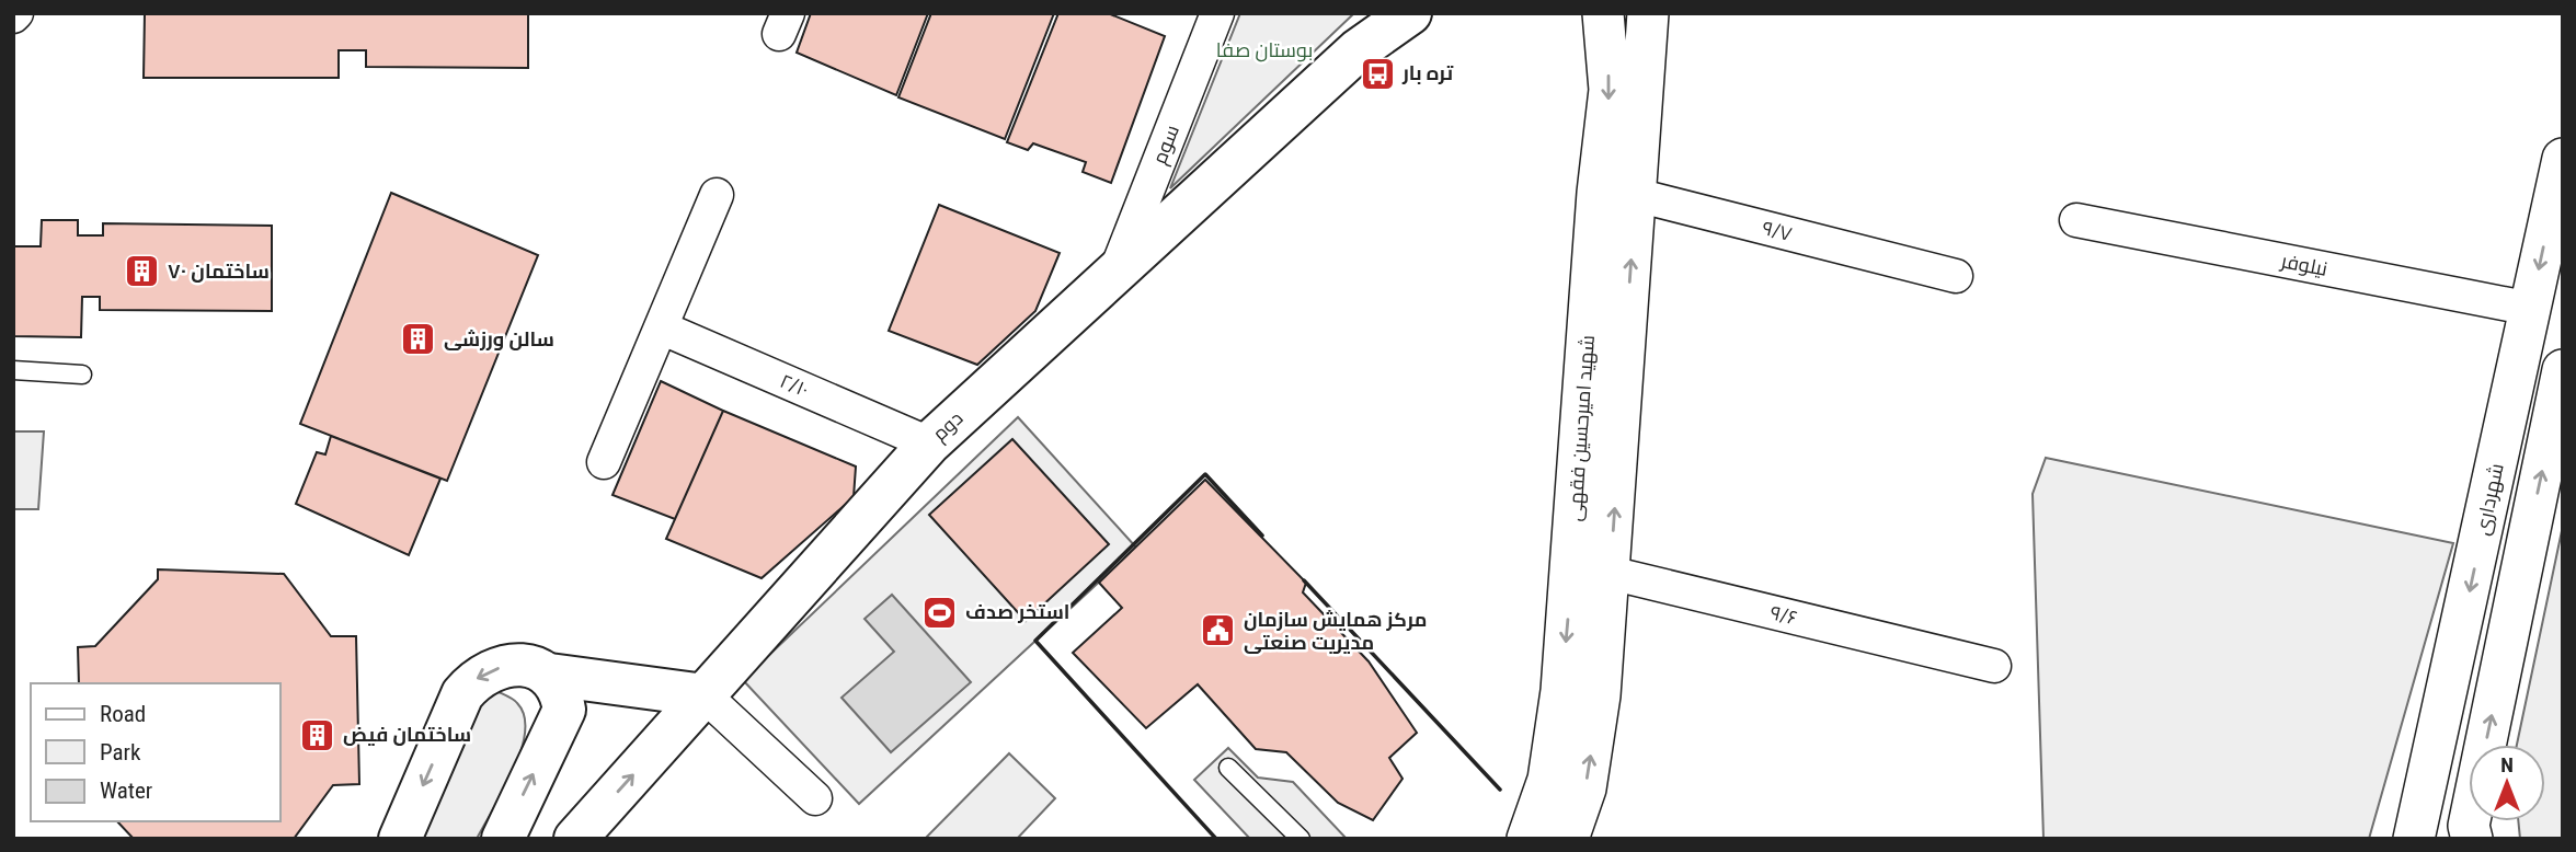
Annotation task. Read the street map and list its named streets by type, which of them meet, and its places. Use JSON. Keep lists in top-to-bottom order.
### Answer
{
  "streets": {
    "main road": ["دوم"],
    "street": [
      "سوم",
      "۹/۷",
      "نیلوفر",
      "۲/۱۰",
      "شهید امیرحسین فقهی",
      "شهرداری",
      "۹/۶"
    ]
  },
  "crossings": [
    ["سوم", "دوم"],
    ["۹/۷", "شهید امیرحسین فقهی"],
    ["نیلوفر", "شهرداری"],
    ["۲/۱۰", "دوم"],
    ["شهید امیرحسین فقهی", "۹/۶"]
  ],
  "parks": ["بوستان صفا"],
  "places": {
    "bus stop": ["تره بار"],
    "building": ["ساختمان ۷۰", "سالن ورزشی", "ساختمان فیض"],
    "sports": ["استخر صدف"],
    "public building": ["مرکز همایش سازمان مدیریت صنعتی"]
  },
  "legend": ["Road", "Park", "Water"],
  "north": "top"
}
